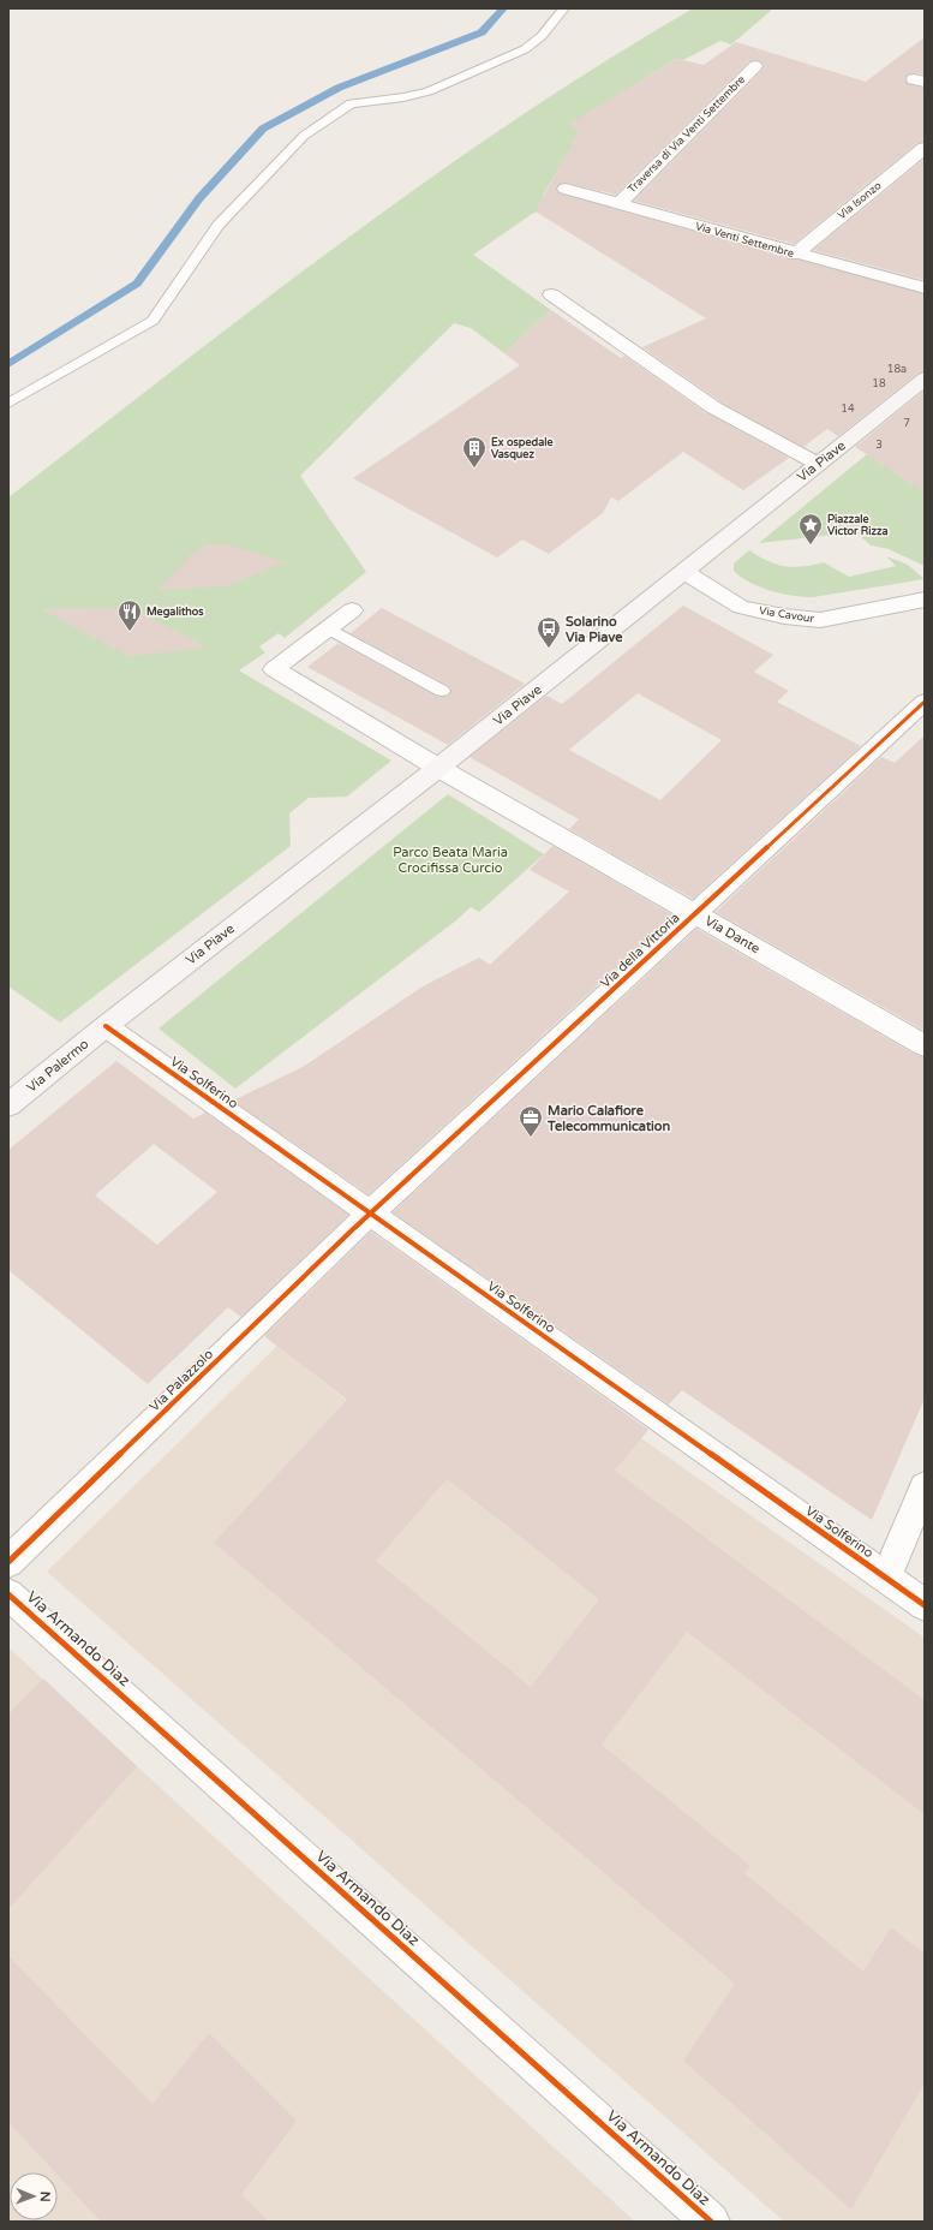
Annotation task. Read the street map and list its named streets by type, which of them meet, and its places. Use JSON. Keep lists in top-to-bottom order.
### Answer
{
  "streets": {
    "main road": ["Via Piave", "Via Palermo"],
    "street": [
      "Traversa di Via Venti Settembre",
      "Via Isonzo",
      "Via Venti Settembre",
      "Via Cavour",
      "Via Dante",
      "Via della Vittoria",
      "Via Solferino",
      "Via Palazzolo",
      "Via Armando Diaz"
    ]
  },
  "crossings": [
    ["Traversa di Via Venti Settembre", "Via Venti Settembre"],
    ["Via Isonzo", "Via Venti Settembre"],
    ["Via Piave", "Via Cavour"],
    ["Via Piave", "Via Dante"],
    ["Via Piave", "Via Palermo"],
    ["Via Piave", "Via Solferino"],
    ["Via Dante", "Via della Vittoria"],
    ["Via della Vittoria", "Via Solferino"],
    ["Via della Vittoria", "Via Palazzolo"],
    ["Via Palermo", "Via Solferino"],
    ["Via Solferino", "Via Palazzolo"]
  ],
  "parks": ["Parco Beata Maria Crocifissa Curcio"],
  "places": {
    "building": ["Ex ospedale Vasquez"],
    "place": ["Piazzale Victor Rizza"],
    "restaurant": ["Megalithos"],
    "bus stop": ["Solarino Via Piave"],
    "office": ["Mario Calafiore Telecommunication"]
  },
  "house_numbers": [
    "18a",
    "18",
    "14",
    "7",
    "3"
  ],
  "north": "right"
}
